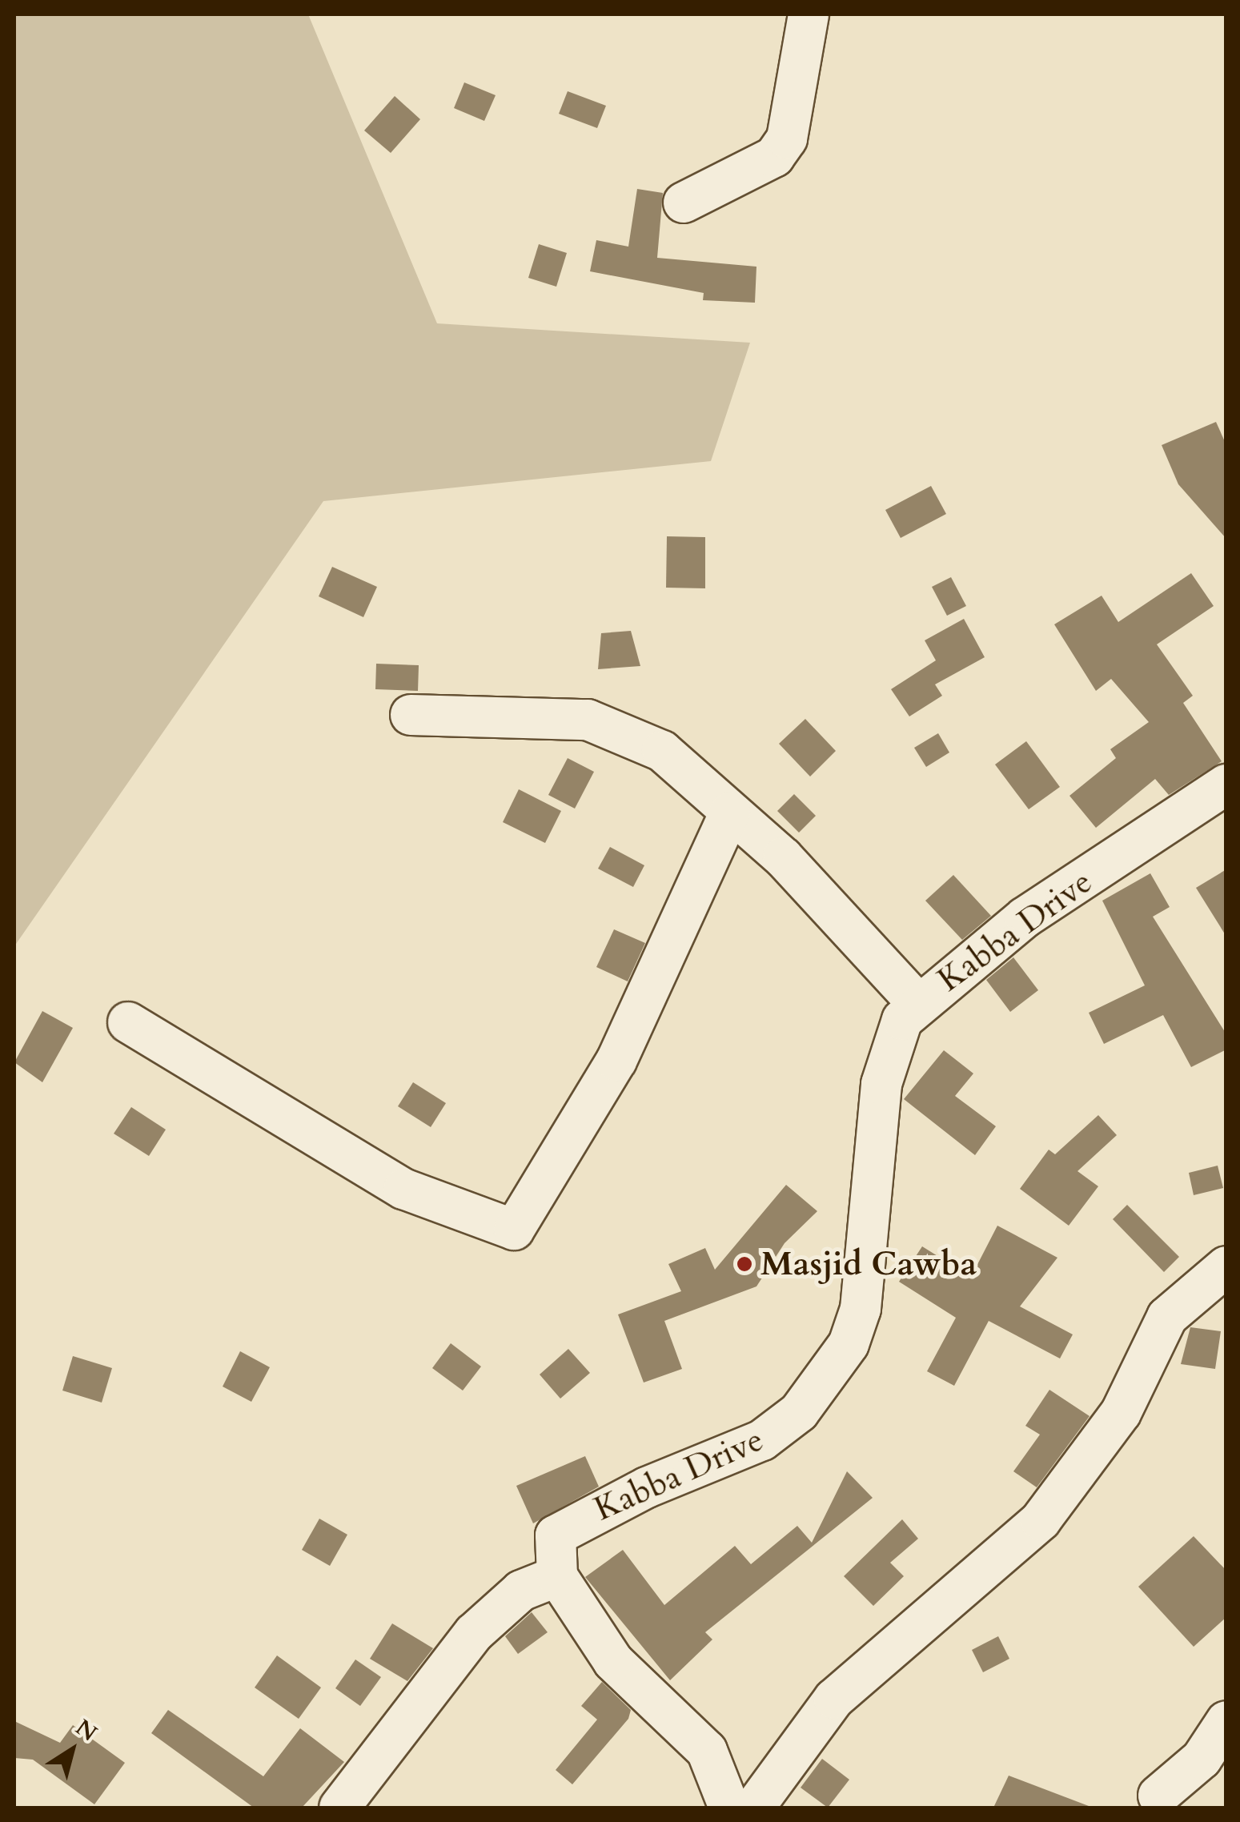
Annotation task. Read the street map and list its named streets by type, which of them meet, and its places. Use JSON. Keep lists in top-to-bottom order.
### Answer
{
  "streets": {
    "street": ["Kabba Drive"]
  },
  "places": ["Masjid Cawba"],
  "north": "top right"
}
